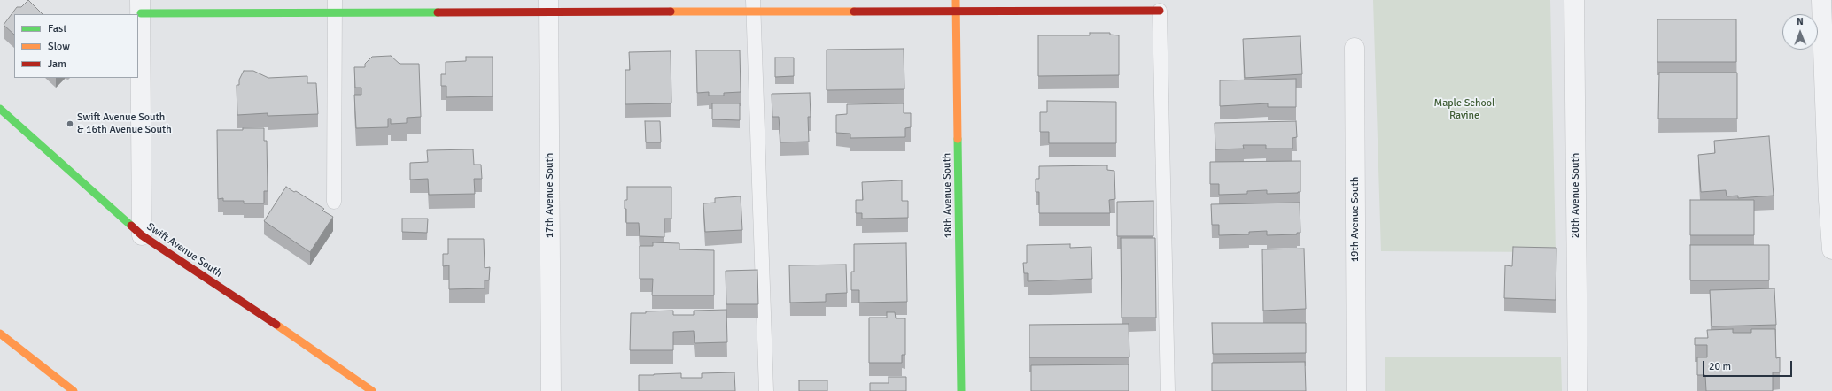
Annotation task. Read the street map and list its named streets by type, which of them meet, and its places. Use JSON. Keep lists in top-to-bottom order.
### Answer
{
  "streets": {
    "main road": ["18th Avenue South", "Swift Avenue South"],
    "street": ["17th Avenue South", "20th Avenue South", "19th Avenue South"]
  },
  "parks": ["Maple School Ravine"],
  "places": ["Swift Avenue South & 16th Avenue South"],
  "legend": ["Fast", "Slow", "Jam"],
  "scale_bar": "20 m",
  "north": "top"
}
